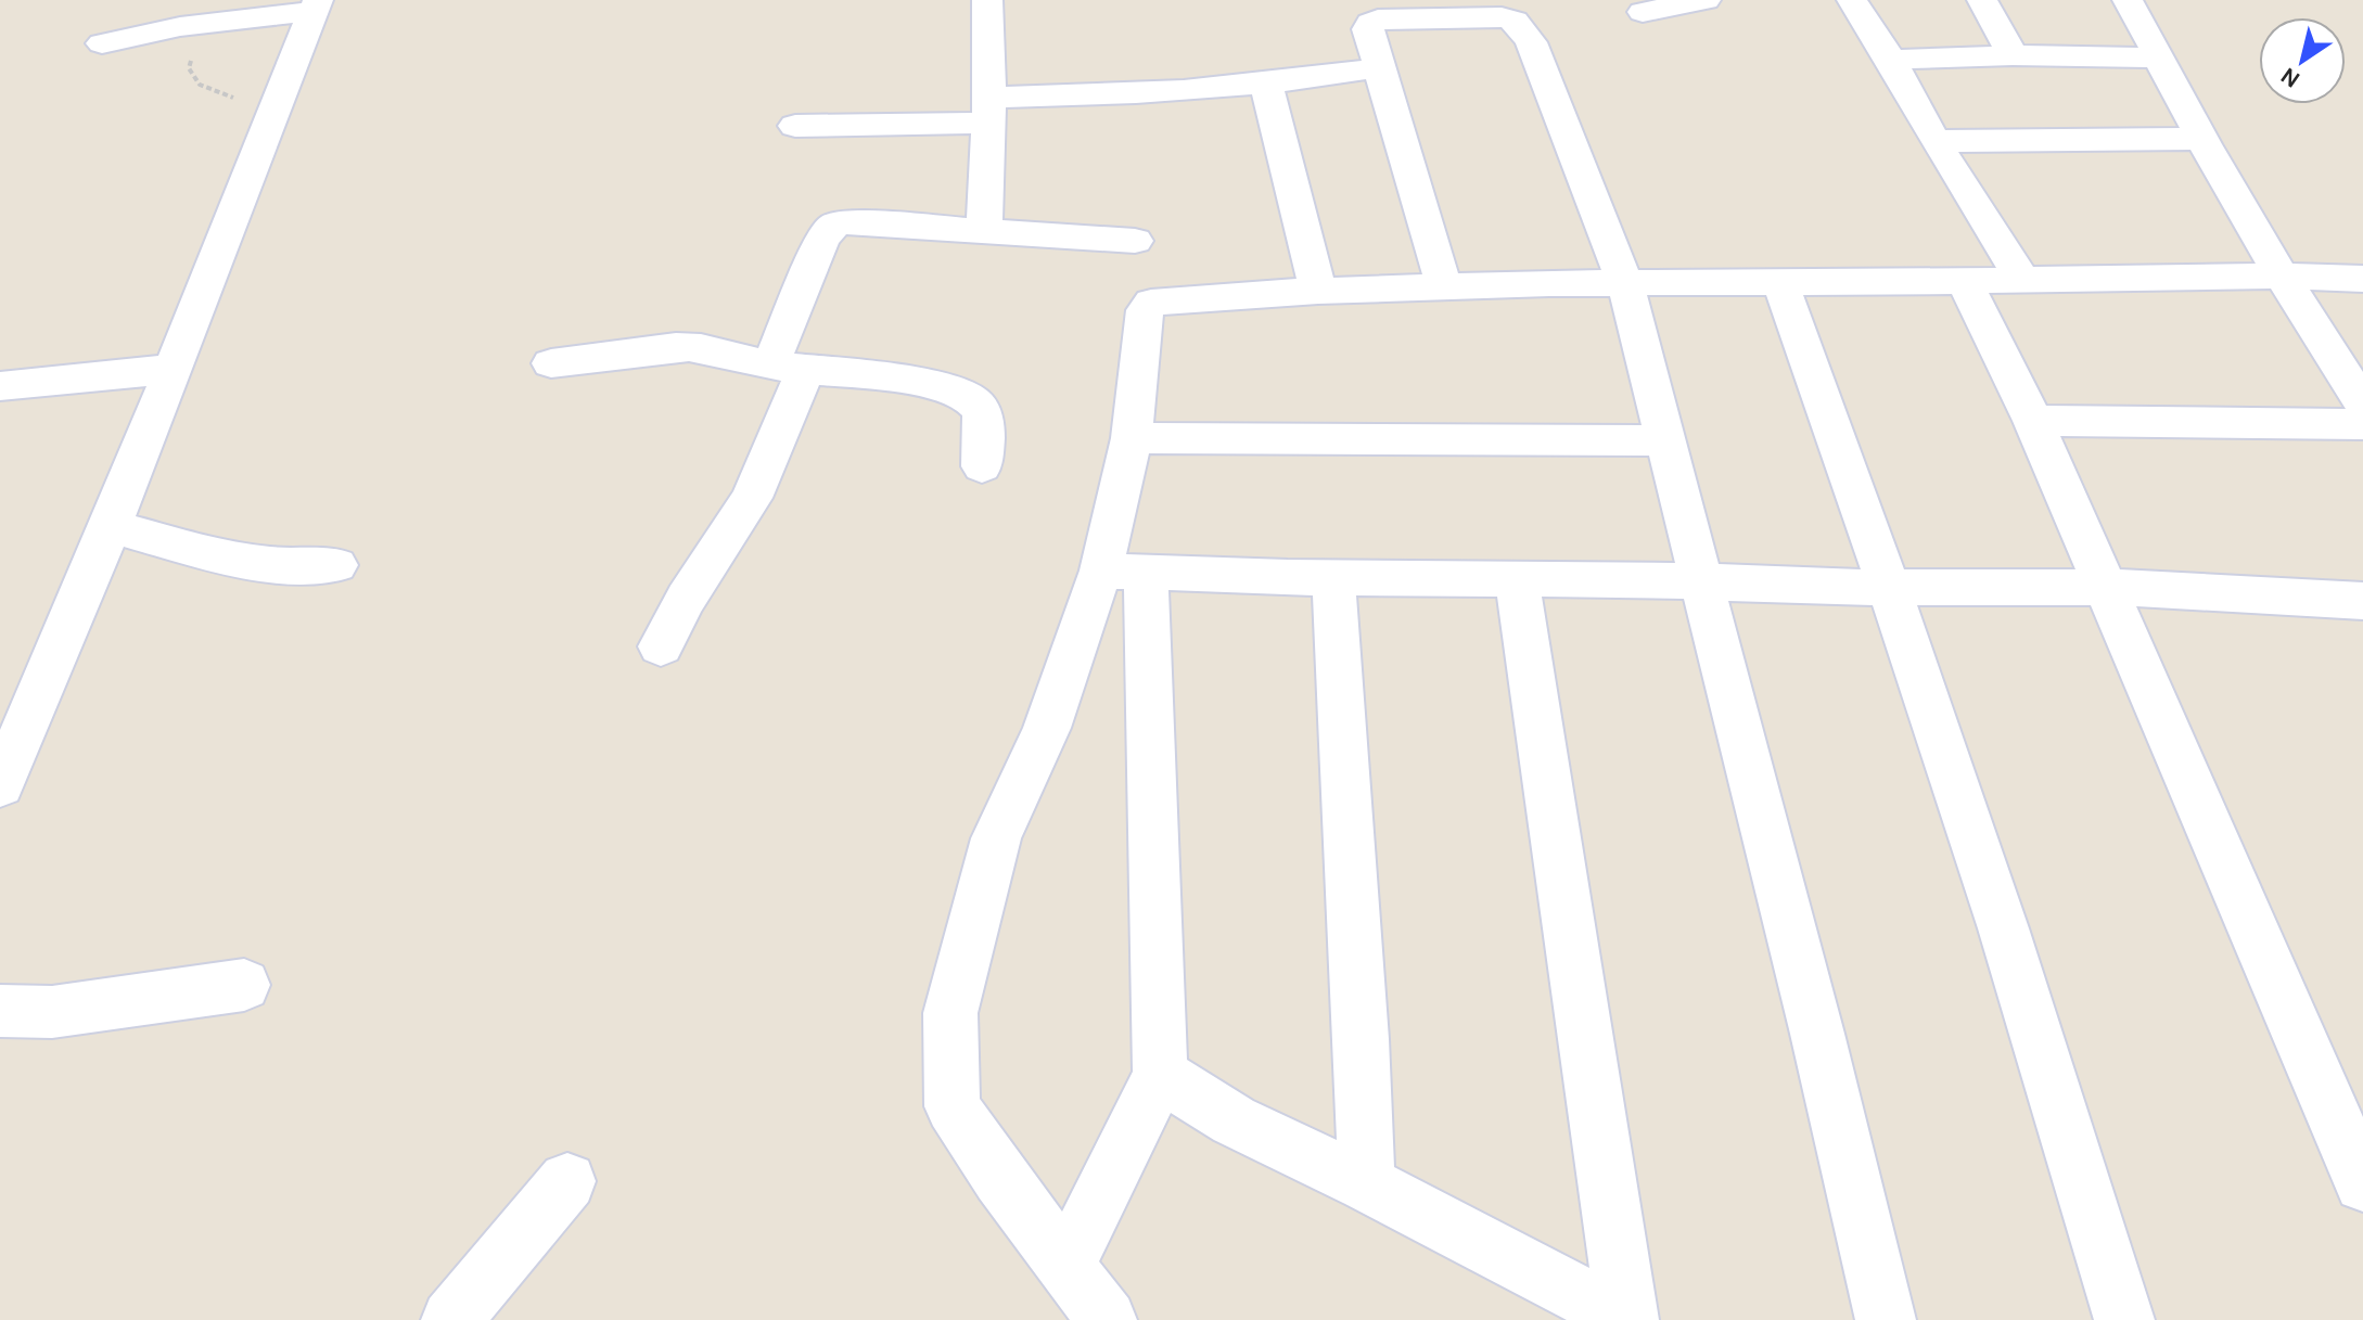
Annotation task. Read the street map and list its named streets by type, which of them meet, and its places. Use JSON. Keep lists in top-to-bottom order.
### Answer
{
  "north": "bottom left"
}
